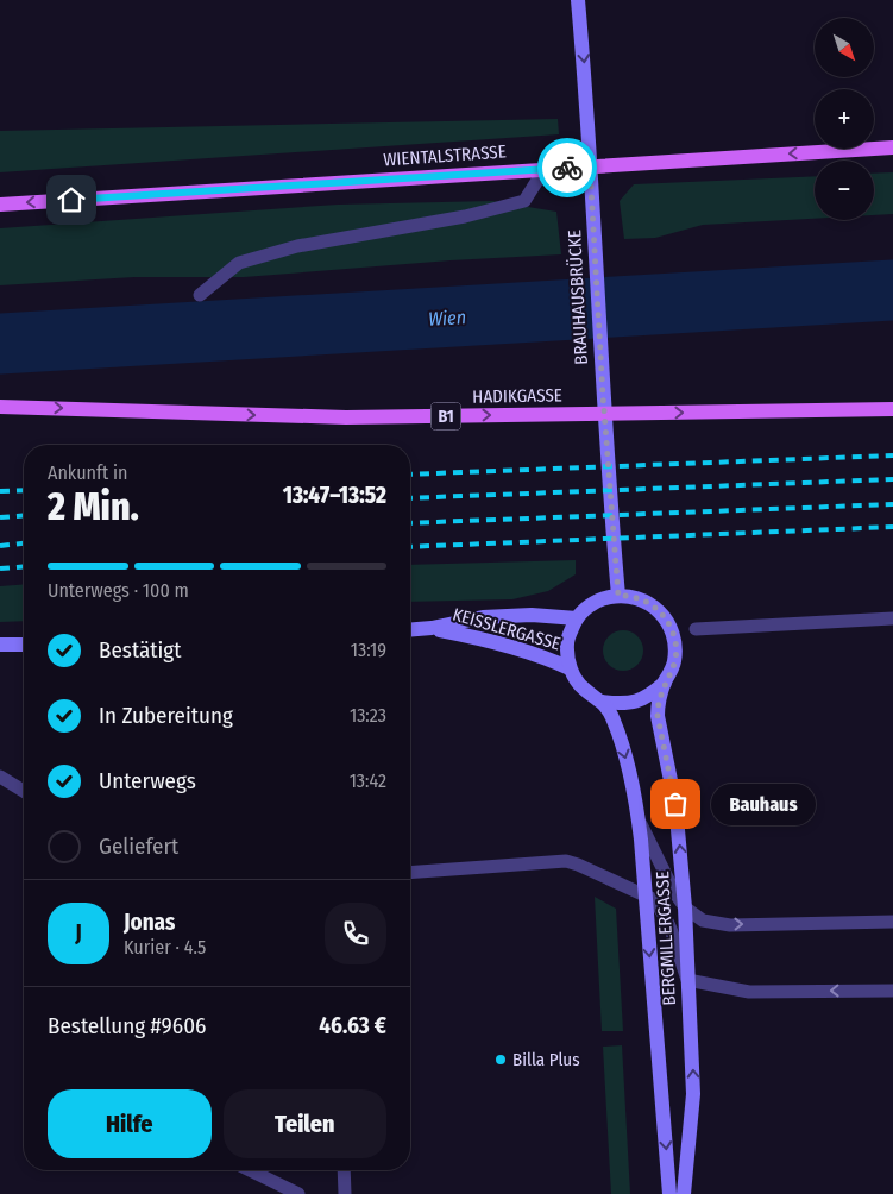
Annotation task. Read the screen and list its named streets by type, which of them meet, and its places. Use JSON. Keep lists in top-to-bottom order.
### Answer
{
  "streets": {
    "main road": [
      "WIENTALSTRASSE",
      "BRAUHAUSBRÜCKE",
      "HADIKGASSE",
      "B1",
      "KEISSLERGASSE",
      "BERGMILLERGASSE"
    ]
  },
  "crossings": [
    ["WIENTALSTRASSE", "BRAUHAUSBRÜCKE"],
    ["BRAUHAUSBRÜCKE", "KEISSLERGASSE"],
    ["BRAUHAUSBRÜCKE", "BERGMILLERGASSE"],
    ["KEISSLERGASSE", "BERGMILLERGASSE"]
  ],
  "one_way": ["WIENTALSTRASSE", "HADIKGASSE"],
  "water": ["Wien"],
  "places": ["Bauhaus", "Billa Plus"],
  "north": "bottom right",
  "page": {
    "map_buttons": ["+", "−"],
    "heading": ["2 Min.", "Ankunft in", "13:47–13:52"],
    "panel": [
      "Jonas",
      "Kurier · 4.5",
      "Bestellung #9606",
      "46.63 €"
    ],
    "bar": "Unterwegs · 100 m",
    "list": [
      ["Bestätigt", "13:19"],
      ["In Zubereitung", "13:23"],
      ["Unterwegs", "13:42"],
      "Geliefert"
    ],
    "bubble": "Bauhaus",
    "round": "J",
    "buttons": ["Hilfe", "Teilen"]
  }
}
